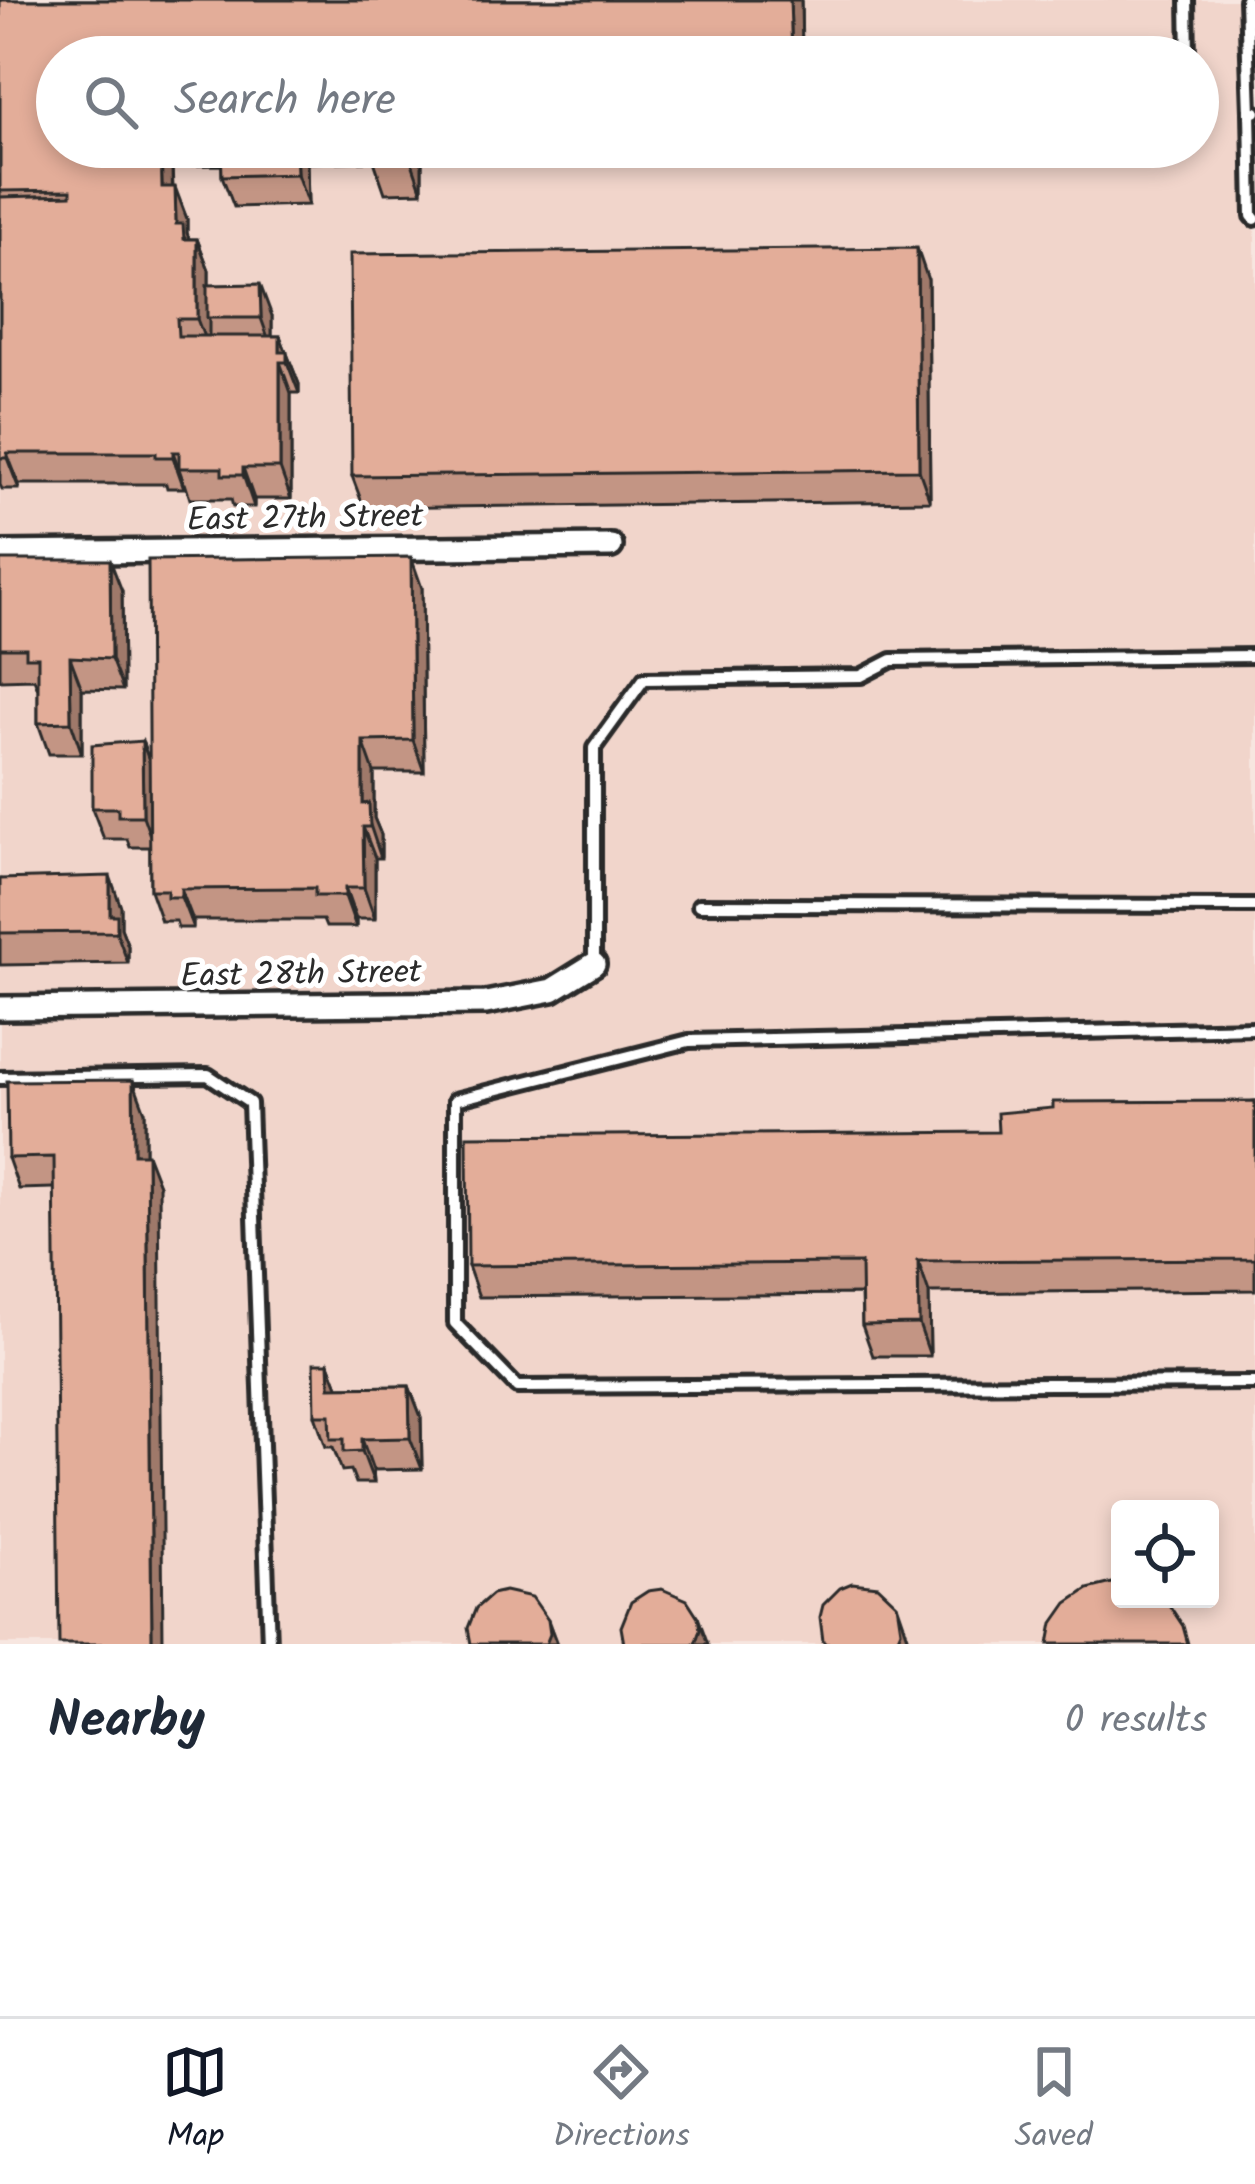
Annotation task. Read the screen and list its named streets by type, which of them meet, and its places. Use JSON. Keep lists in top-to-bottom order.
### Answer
{
  "streets": {
    "street": ["East 27th Street", "East 28th Street"]
  },
  "page": {
    "search": "Search here",
    "heading": ["Nearby", "0 results"],
    "nav": ["Map", "Directions", "Saved"]
  }
}
